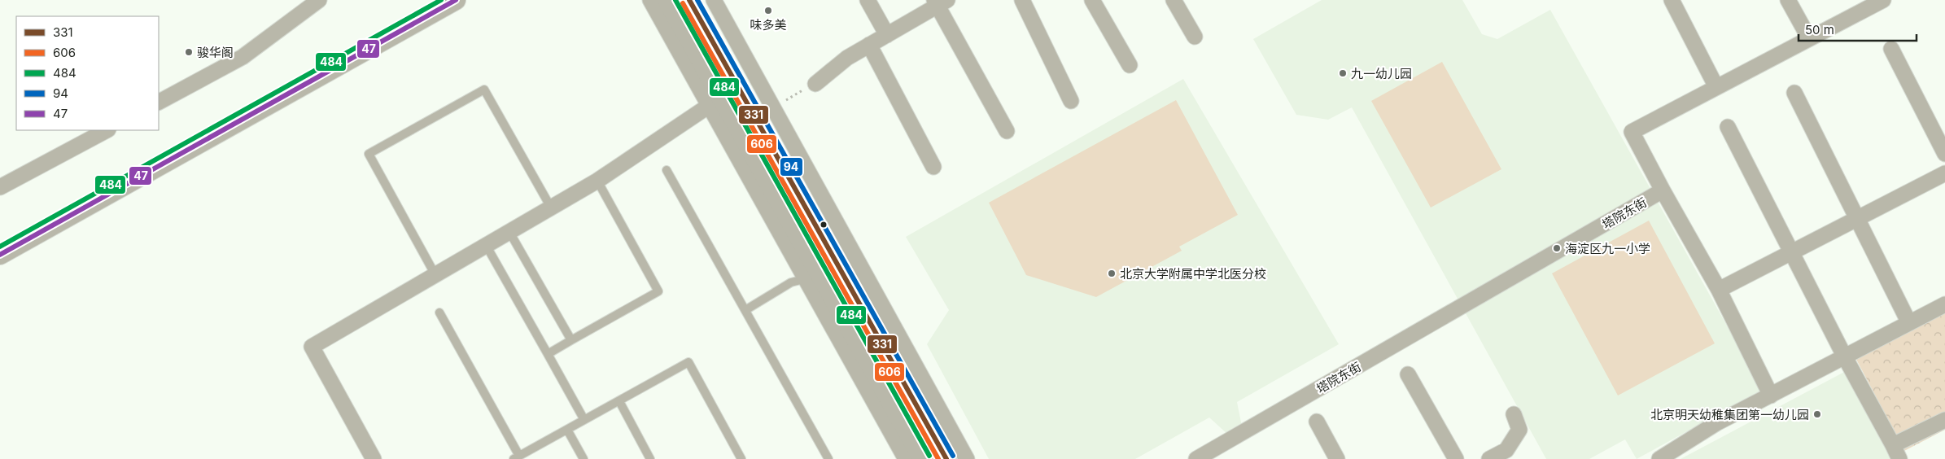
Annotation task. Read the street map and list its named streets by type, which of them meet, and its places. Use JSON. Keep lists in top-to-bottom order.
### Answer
{
  "streets": {
    "street": ["塔院东街"]
  },
  "places": [
    "味多美",
    "骏华阁",
    "九一幼儿园",
    "海淀区九一小学",
    "北京大学附属中学北医分校",
    "北京明天幼稚集团第一幼儿园"
  ],
  "lines": [
    "transit line 331",
    "transit line 484",
    "transit line 94",
    "transit line 47",
    "transit line 606"
  ],
  "legend": [
    "331",
    "606",
    "484",
    "94",
    "47"
  ],
  "scale_bar": "50 m"
}
